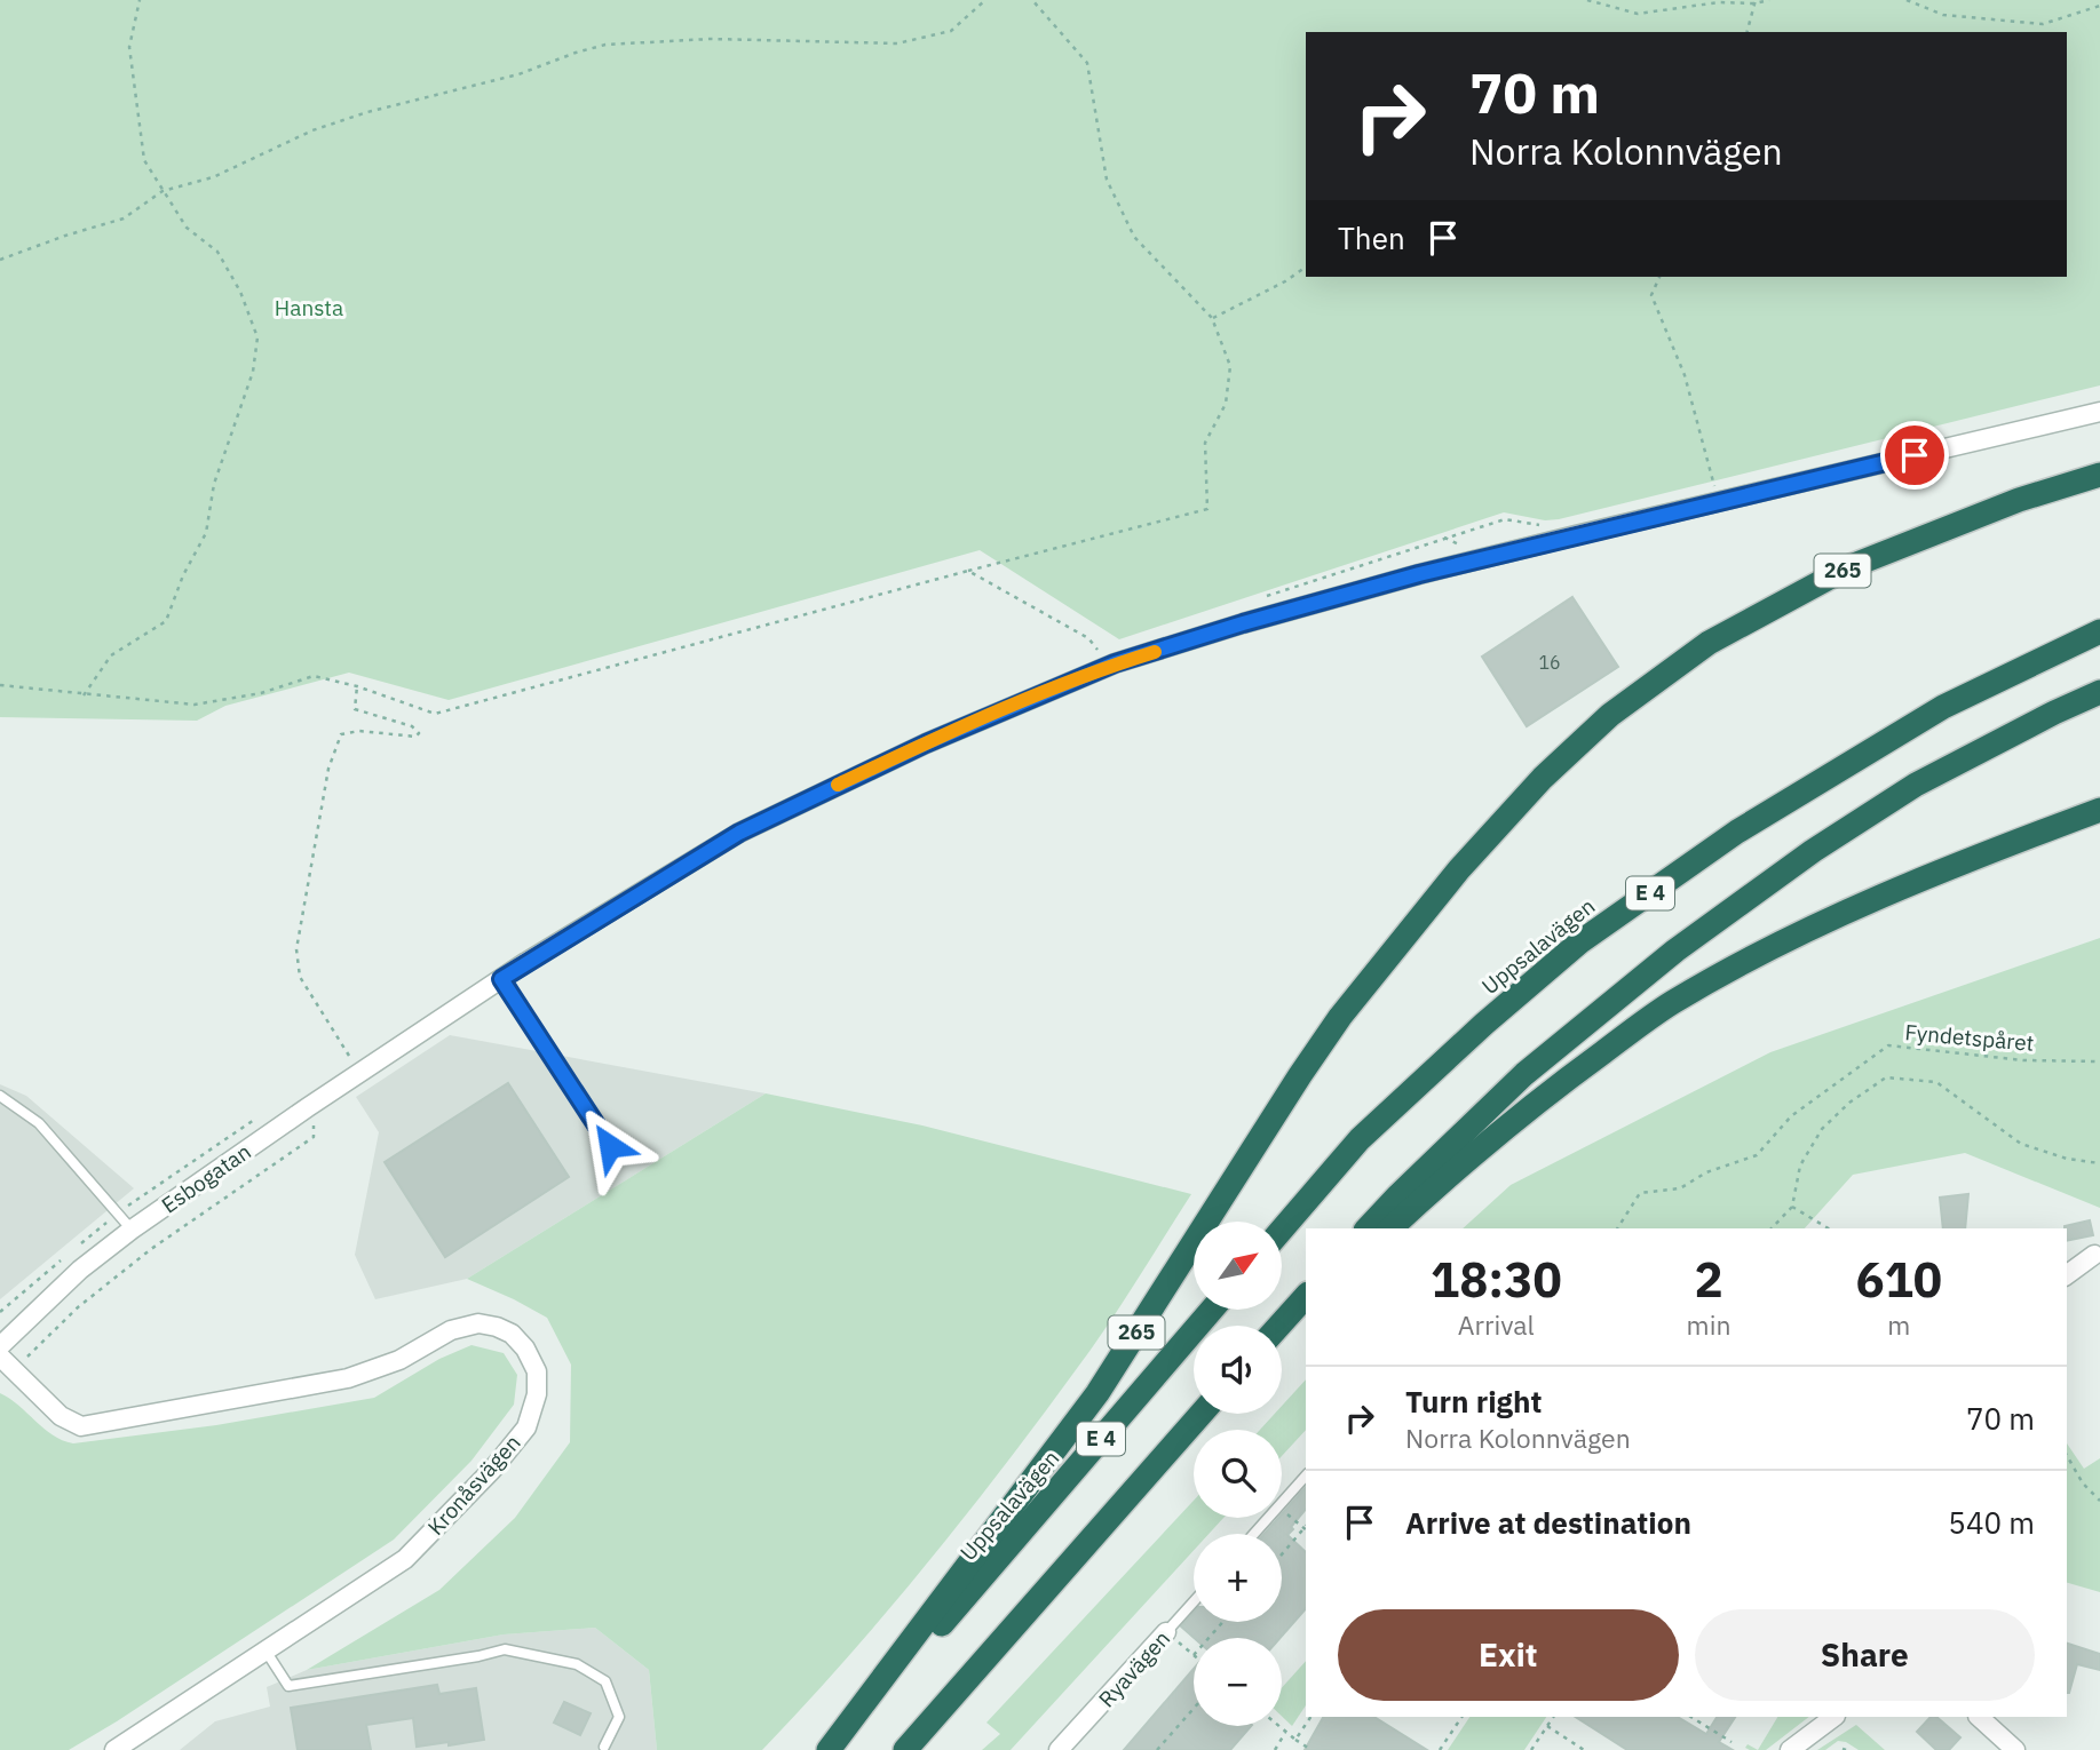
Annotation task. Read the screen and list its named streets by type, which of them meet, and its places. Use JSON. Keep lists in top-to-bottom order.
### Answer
{
  "streets": {
    "highway": ["265", "E 4", "Uppsalavägen"],
    "street": ["Esbogatan", "Kronåsvägen", "Ryavägen"],
    "path": ["Fyndetspåret"]
  },
  "crossings": [
    ["265", "Uppsalavägen"]
  ],
  "parks": ["Hansta"],
  "house_numbers": ["16"],
  "north": "top right",
  "page": {
    "turn": ["70 m", "Norra Kolonnvägen"],
    "then": "Then",
    "map_buttons": ["+", "−"],
    "eta": [
      "18:30",
      "Arrival",
      "2",
      "min",
      "610",
      "m"
    ],
    "list": [
      {
        "name": "Turn right",
        "note": "Norra Kolonnvägen",
        "value": "70 m"
      },
      {
        "name": "Arrive at destination",
        "value": "540 m"
      }
    ],
    "buttons": ["Exit", "Share"]
  }
}
